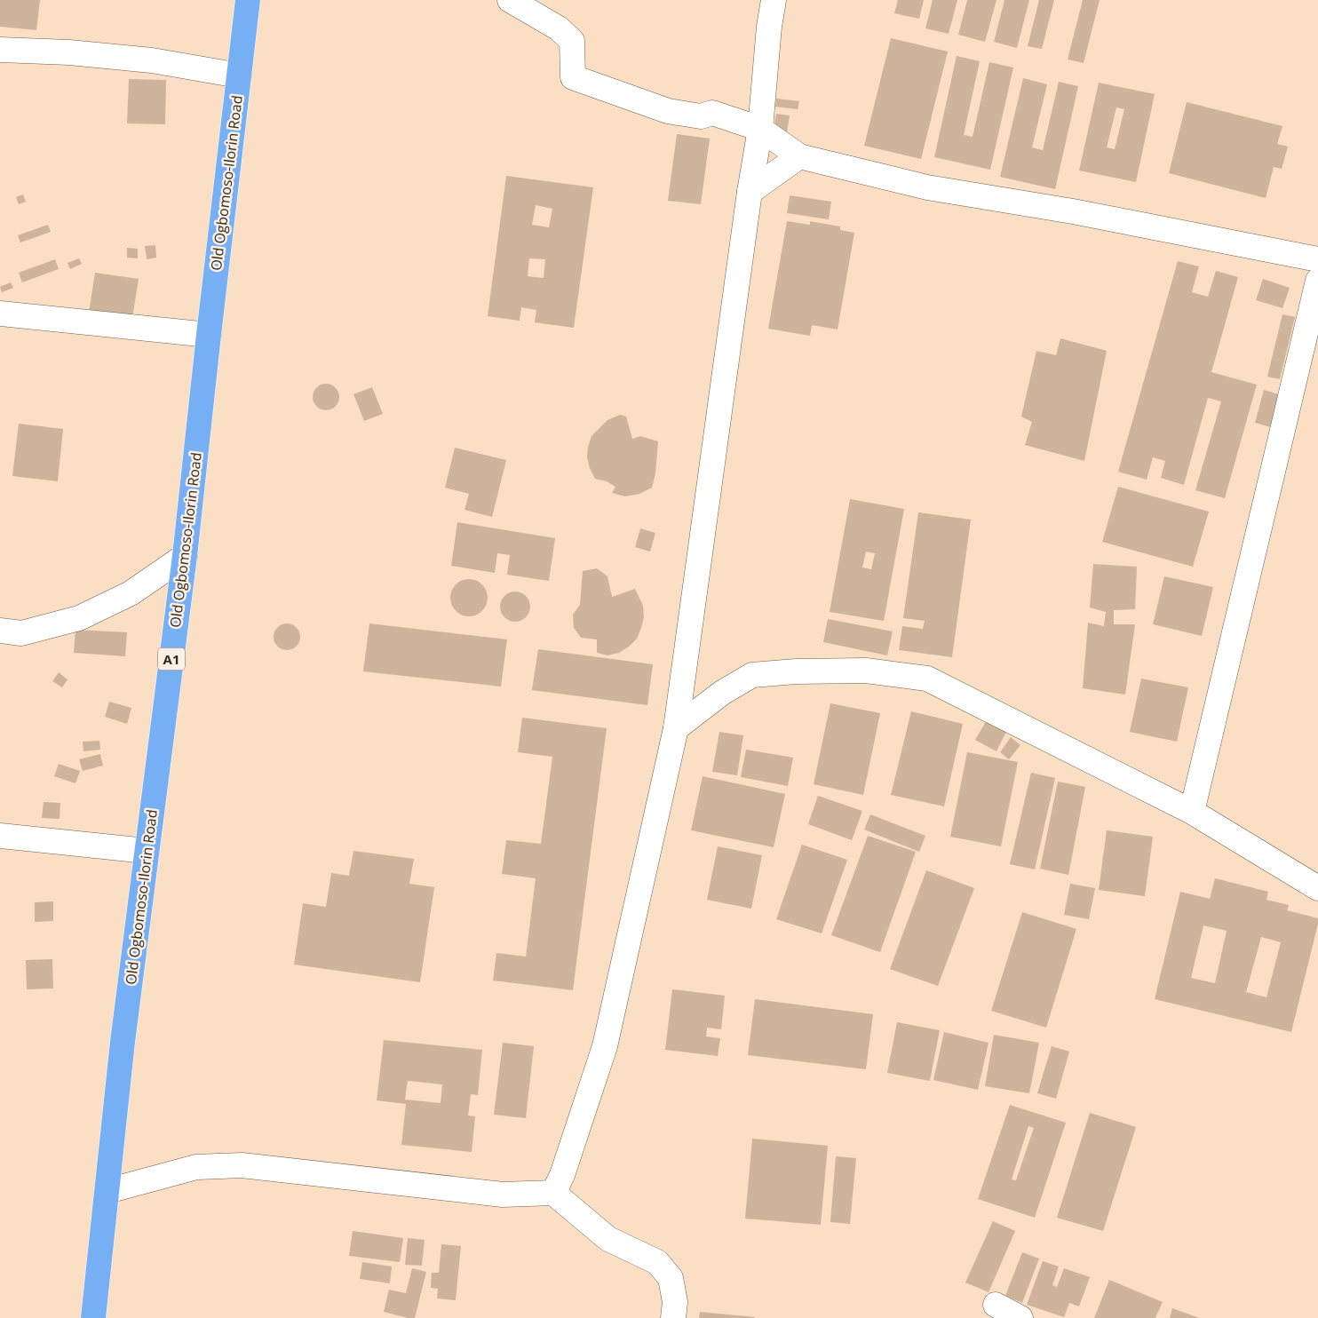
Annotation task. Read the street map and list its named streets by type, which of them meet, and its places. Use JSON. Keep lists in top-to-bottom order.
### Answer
{
  "streets": {
    "highway": ["Old Ogbomoso-Ilorin Road", "A1"]
  }
}
